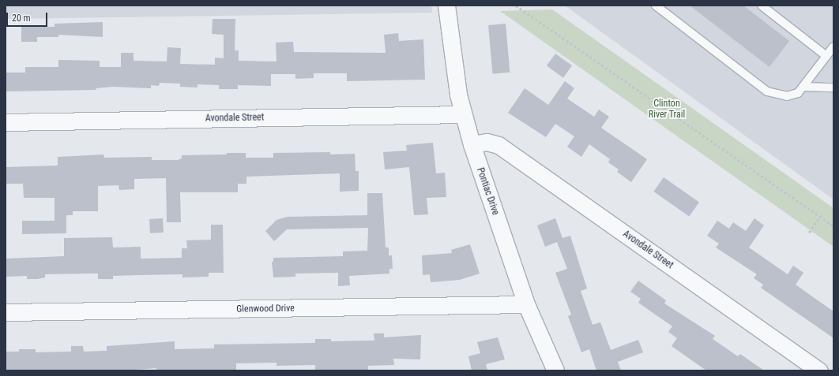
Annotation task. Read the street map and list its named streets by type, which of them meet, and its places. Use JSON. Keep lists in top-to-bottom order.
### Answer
{
  "streets": {
    "street": ["Avondale Street", "Pontiac Drive", "Glenwood Drive"]
  },
  "crossings": [
    ["Avondale Street", "Pontiac Drive"],
    ["Pontiac Drive", "Glenwood Drive"]
  ],
  "parks": ["Clinton River Trail"],
  "scale_bar": "20 m"
}
